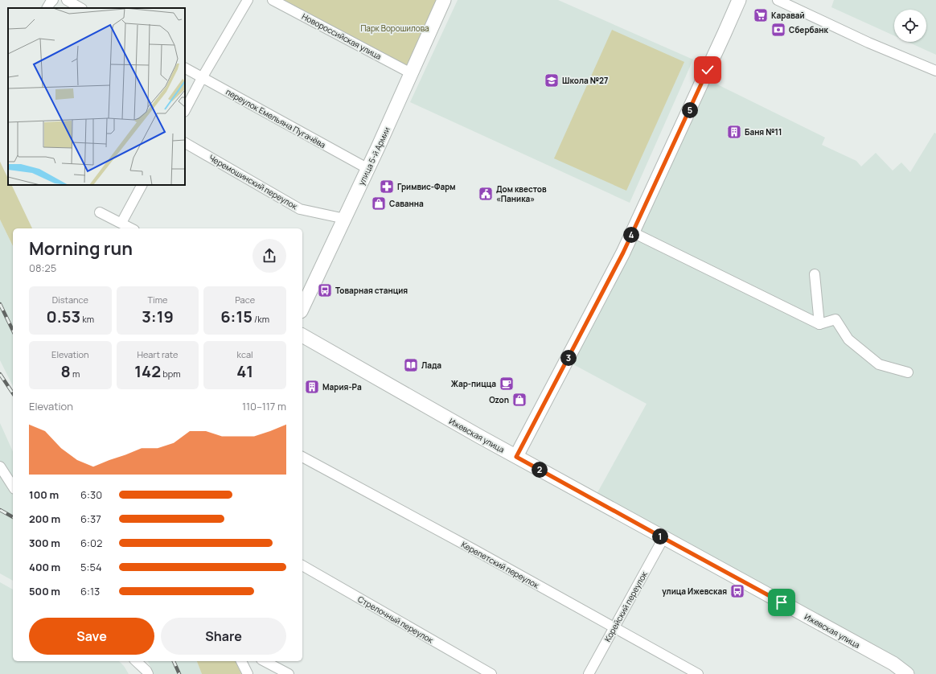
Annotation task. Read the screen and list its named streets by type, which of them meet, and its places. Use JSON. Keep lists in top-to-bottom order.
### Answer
{
  "streets": {
    "main road": ["улица 5-й Армии", "Ижевская улица"],
    "street": [
      "Новороссийская улица",
      "переулок Емельяна Пугачёва",
      "Черемошинский переулок",
      "Керепетский переулок",
      "Корейский переулок",
      "Стрелочный переулок"
    ]
  },
  "crossings": [
    ["Новороссийская улица", "улица 5-й Армии"],
    ["переулок Емельяна Пугачёва", "улица 5-й Армии"],
    ["улица 5-й Армии", "Черемошинский переулок"],
    ["Ижевская улица", "Корейский переулок"],
    ["Керепетский переулок", "Корейский переулок"]
  ],
  "parks": ["Парк Ворошилова"],
  "places": {
    "supermarket": ["Каравай"],
    "bank": ["Сбербанк"],
    "school or university": ["Школа №27"],
    "building": ["Баня №11", "Мария-Ра"],
    "pharmacy": ["Гримвис-Фарм"],
    "public building": ["Дом квестов «Паника»"],
    "shop": ["Саванна", "Ozon"],
    "bus stop": ["Товарная cтанция", "улица Ижевская"],
    "library": ["Лада"],
    "cafe": ["Жар-пицца"]
  },
  "page": {
    "pins": [
      "5",
      "4",
      "3",
      "2",
      "1"
    ],
    "heading": ["Morning run", "08:25"],
    "stats": [
      ["Distance", "0.53 km"],
      ["Time", "3:19"],
      ["Pace", "6:15 /km"],
      ["Elevation", "8 m"],
      ["Heart rate", "142 bpm"],
      ["kcal", "41"]
    ],
    "chart": ["Elevation", "110–117 m"],
    "list": [
      {
        "name": "100 m",
        "note": "6:30"
      },
      {
        "name": "200 m",
        "note": "6:37"
      },
      {
        "name": "300 m",
        "note": "6:02"
      },
      {
        "name": "400 m",
        "note": "5:54"
      },
      {
        "name": "500 m",
        "note": "6:13"
      }
    ],
    "buttons": ["Save", "Share"]
  }
}
